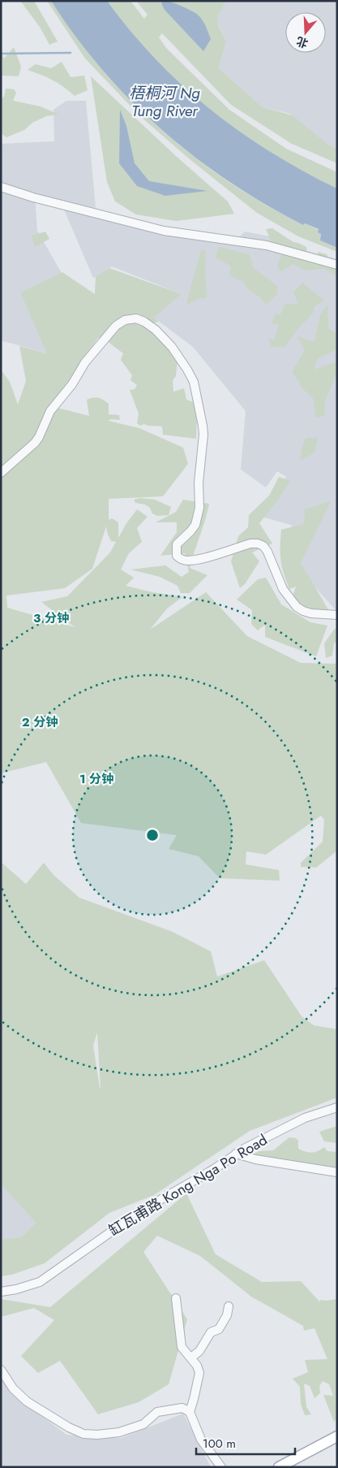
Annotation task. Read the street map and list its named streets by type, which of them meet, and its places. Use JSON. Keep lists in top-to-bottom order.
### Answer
{
  "streets": {
    "street": ["缸瓦甫路 Kong Nga Po Road"]
  },
  "water": ["梧桐河 Ng Tung River"],
  "scale_bar": "100 m",
  "north": "bottom",
  "rings": ["3 分钟", "2 分钟", "1 分钟"]
}
